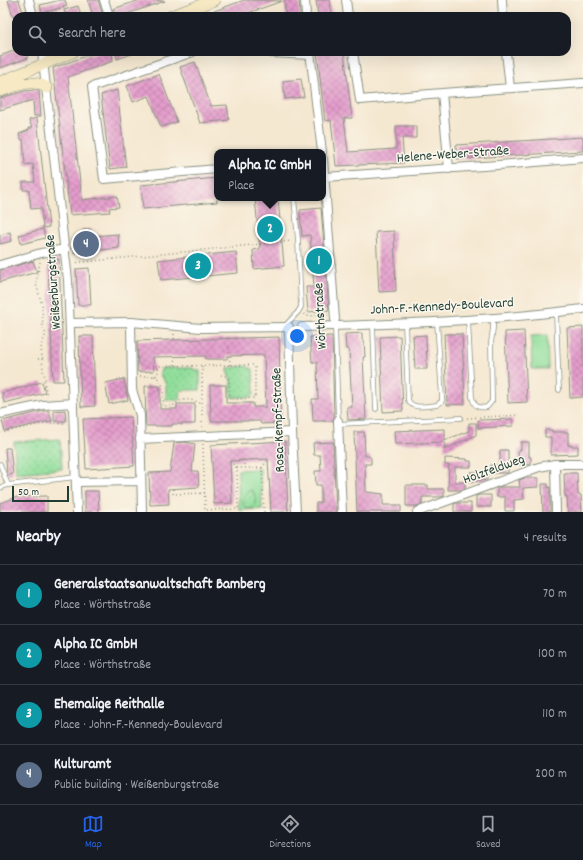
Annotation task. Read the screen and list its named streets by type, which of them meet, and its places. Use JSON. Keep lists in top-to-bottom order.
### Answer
{
  "streets": {
    "street": [
      "Helene-Weber-Straße",
      "Weißenburgstraße",
      "John-F.-Kennedy-Boulevard",
      "Wörthstraße",
      "Rosa-Kempf-Straße",
      "Holzfeldweg"
    ]
  },
  "crossings": [
    ["John-F.-Kennedy-Boulevard", "Wörthstraße"]
  ],
  "scale_bar": "50 m",
  "page": {
    "search": "Search here",
    "popup": ["Alpha IC GmbH", "Place"],
    "pins": [
      "2",
      "4",
      "1",
      "3"
    ],
    "scale": "50 m",
    "heading": ["Nearby", "4 results"],
    "list": [
      {
        "mark": "1",
        "name": "Generalstaatsanwaltschaft Bamberg",
        "note": "Place · Wörthstraße",
        "value": "70 m"
      },
      {
        "mark": "2",
        "name": "Alpha IC GmbH",
        "note": "Place · Wörthstraße",
        "value": "100 m"
      },
      {
        "mark": "3",
        "name": "Ehemalige Reithalle",
        "note": "Place · John-F.-Kennedy-Boulevard",
        "value": "110 m"
      },
      {
        "mark": "4",
        "name": "Kulturamt",
        "note": "Public building · Weißenburgstraße",
        "value": "200 m"
      }
    ],
    "nav": ["Map", "Directions", "Saved"]
  }
}
